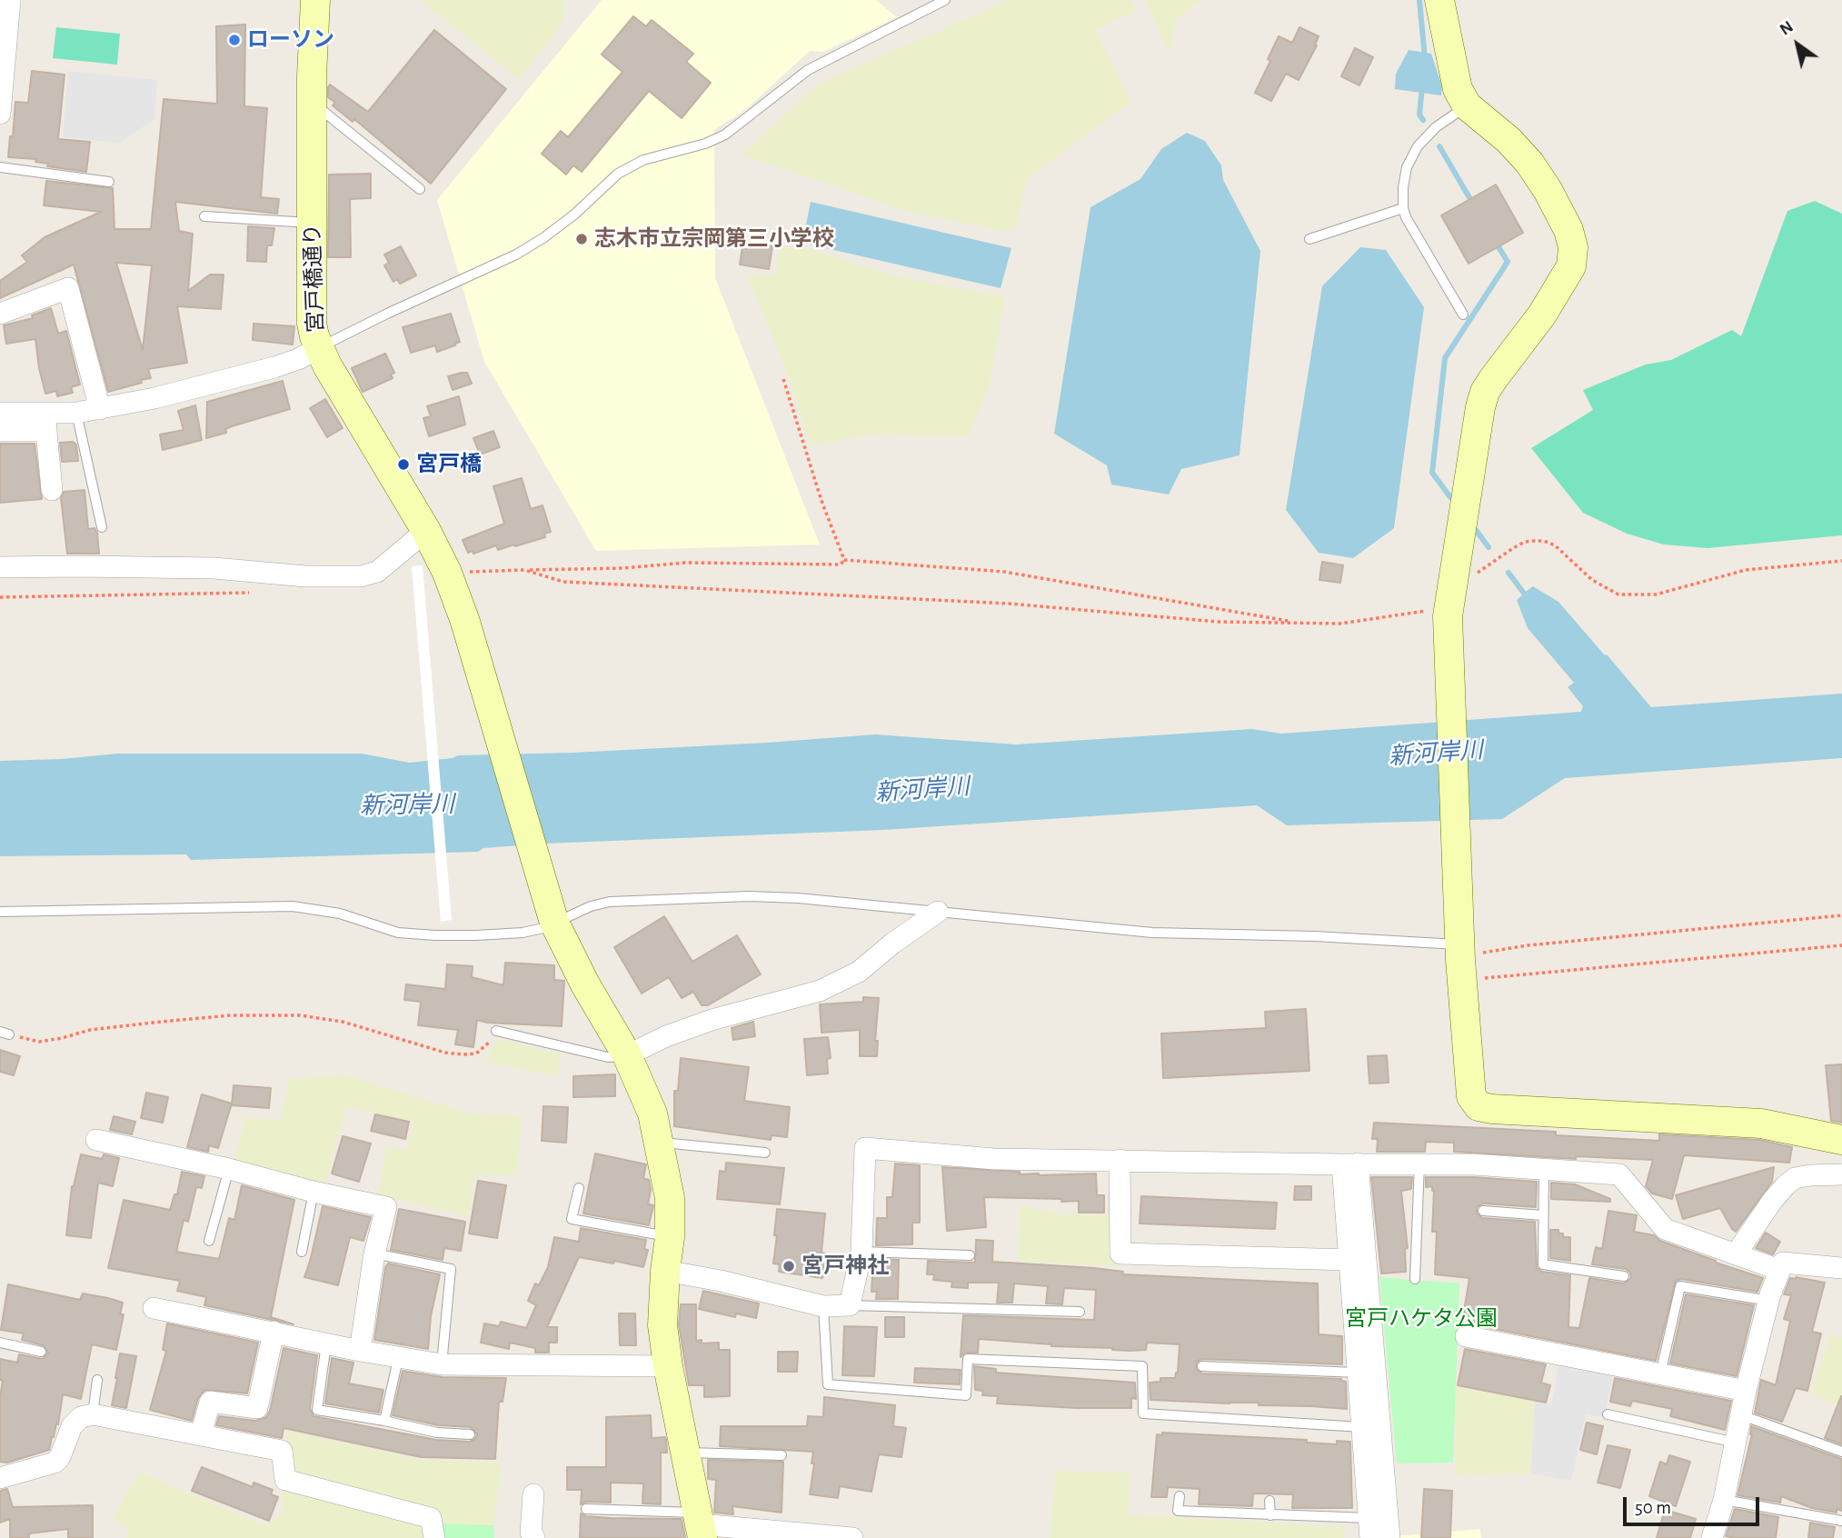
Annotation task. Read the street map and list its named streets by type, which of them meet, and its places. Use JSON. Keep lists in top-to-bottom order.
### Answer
{
  "streets": {
    "street": ["宮戸橋通り"]
  },
  "water": ["新河岸川"],
  "parks": ["宮戸ハケタ公園"],
  "places": [
    "ローソン",
    "志木市立宗岡第三小学校",
    "宮戸橋",
    "宮戸神社"
  ],
  "scale_bar": "50 m",
  "north": "top left"
}
